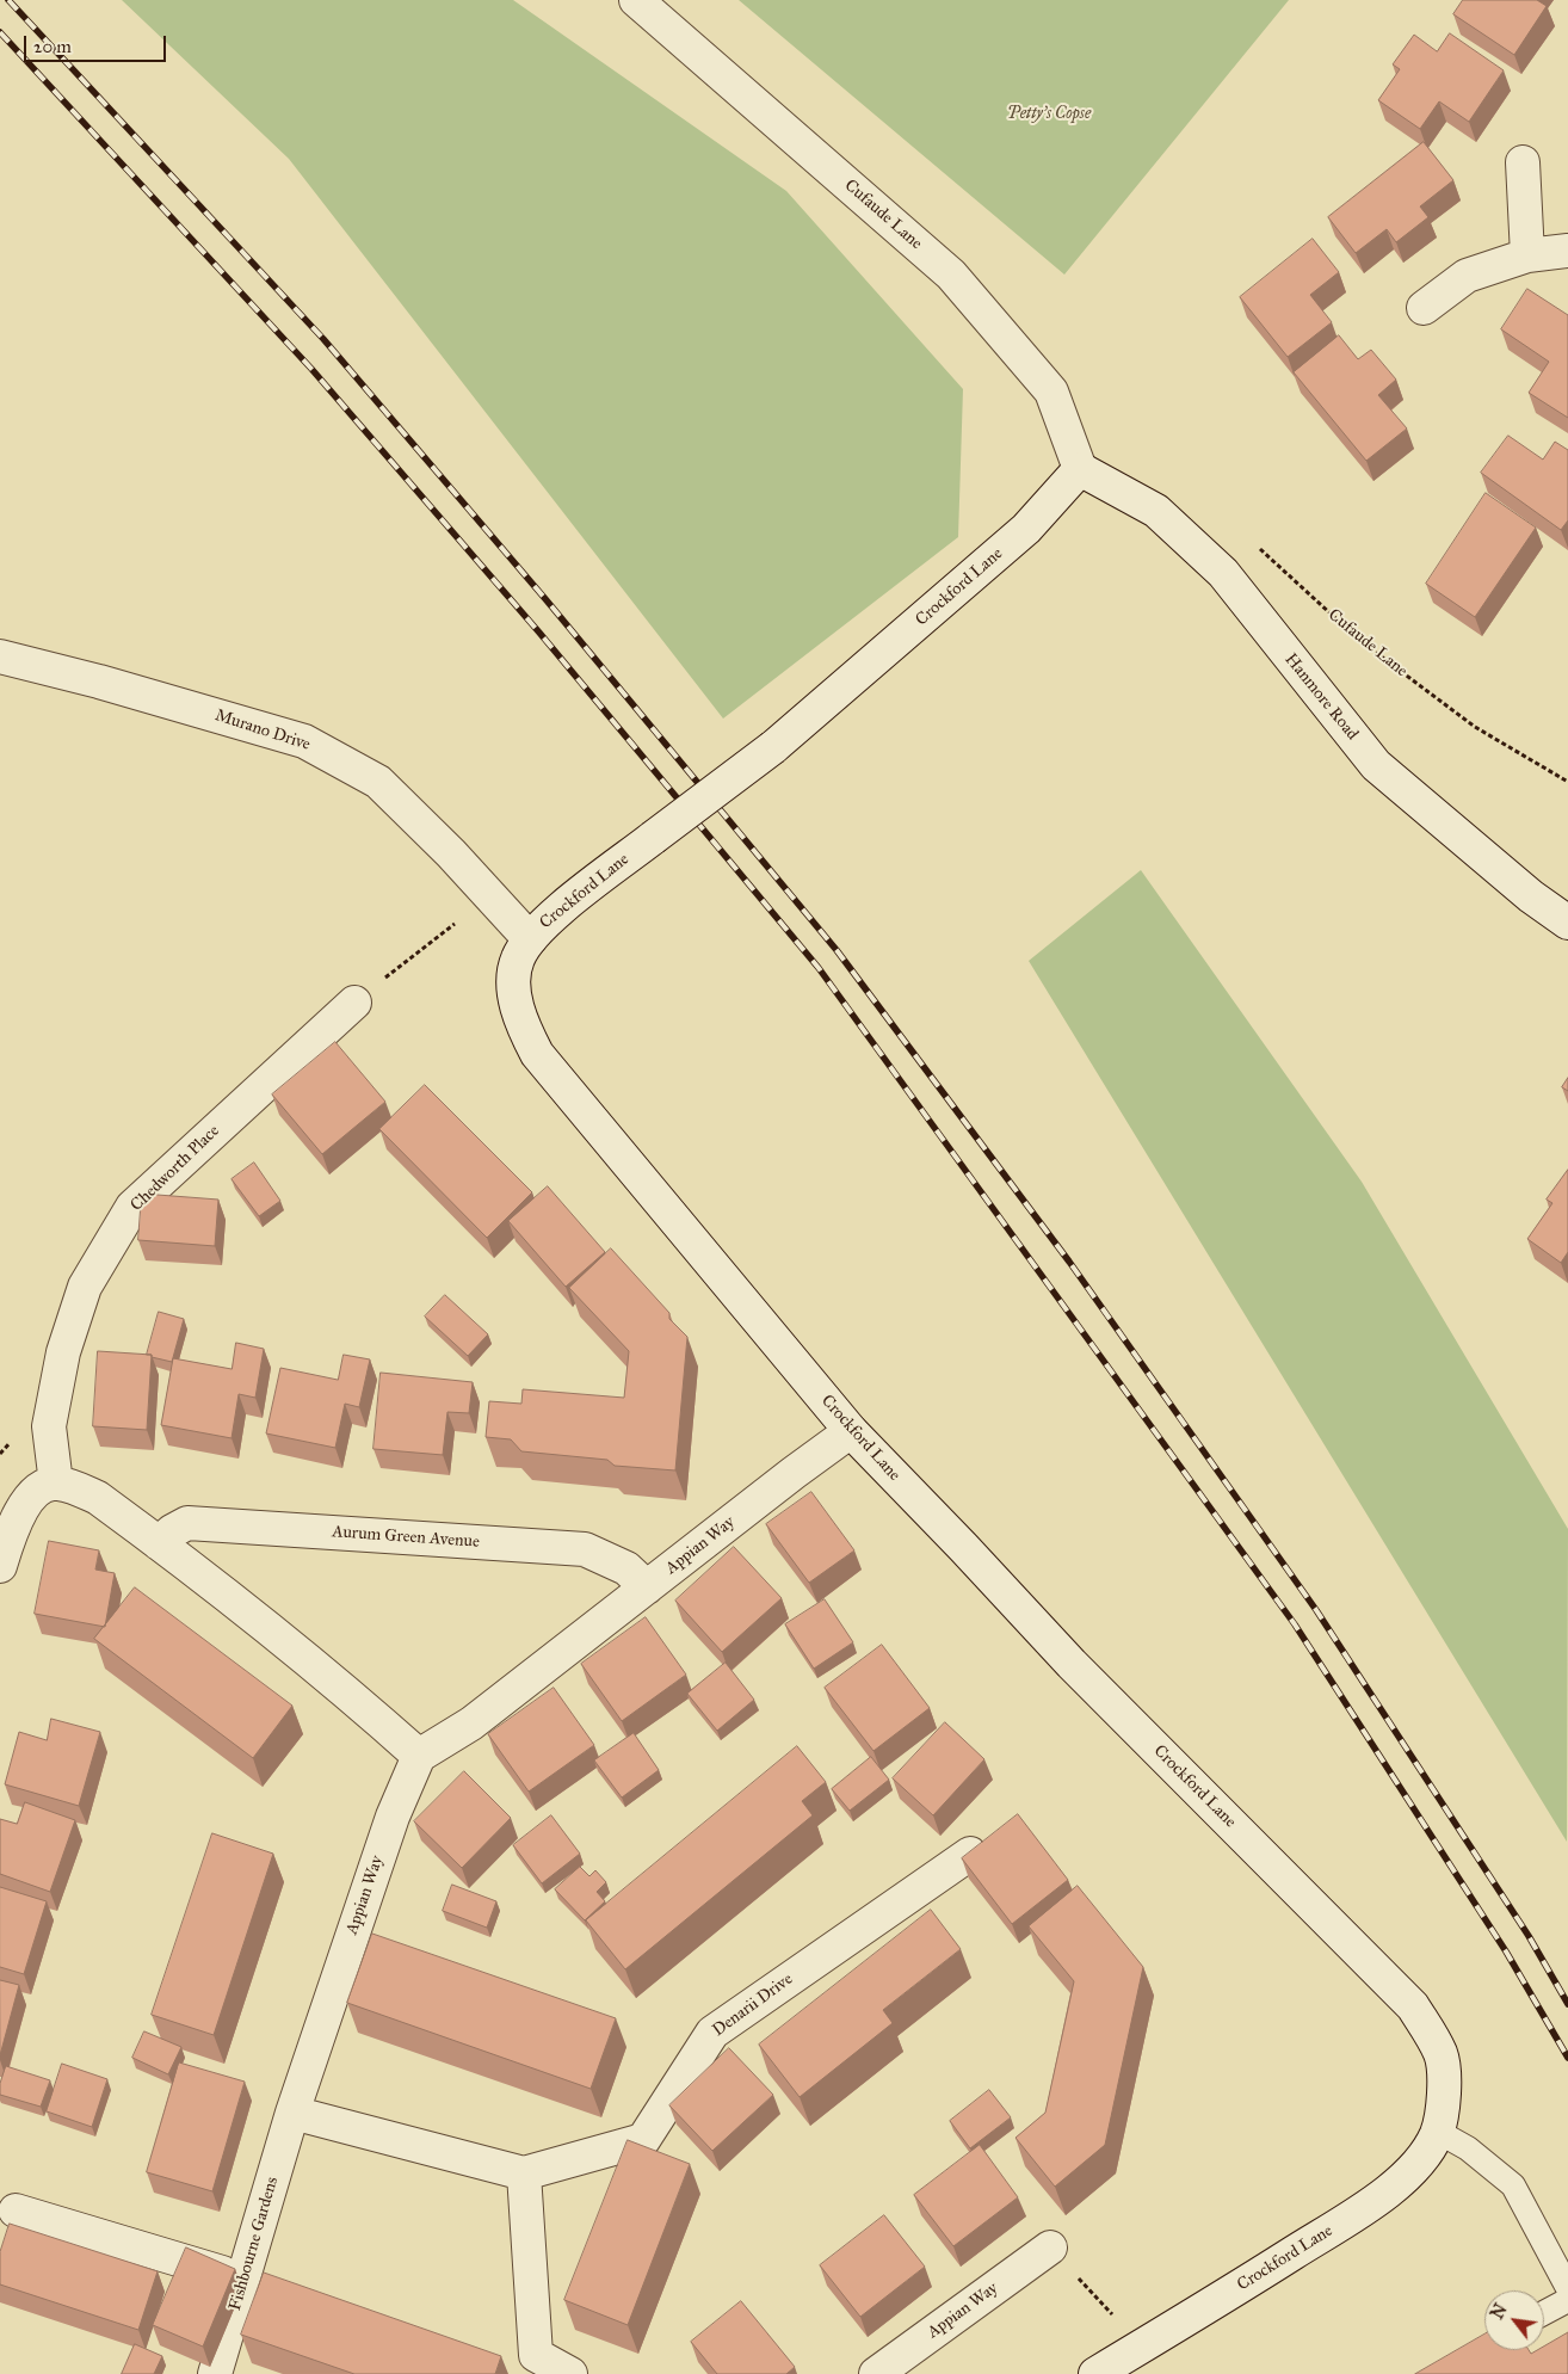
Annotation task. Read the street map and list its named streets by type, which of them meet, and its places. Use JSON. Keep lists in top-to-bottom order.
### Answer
{
  "streets": {
    "street": [
      "Cufaude Lane",
      "Crockford Lane",
      "Hanmore Road",
      "Murano Drive",
      "Chedworth Place",
      "Aurum Green Avenue",
      "Appian Way",
      "Denarii Drive",
      "Fishbourne Gardens"
    ]
  },
  "crossings": [
    ["Cufaude Lane", "Crockford Lane"],
    ["Cufaude Lane", "Hanmore Road"],
    ["Crockford Lane", "Hanmore Road"],
    ["Crockford Lane", "Murano Drive"],
    ["Crockford Lane", "Appian Way"],
    ["Aurum Green Avenue", "Appian Way"],
    ["Appian Way", "Fishbourne Gardens"]
  ],
  "parks": ["Petty's Copse"],
  "scale_bar": "20 m",
  "north": "top left"
}
